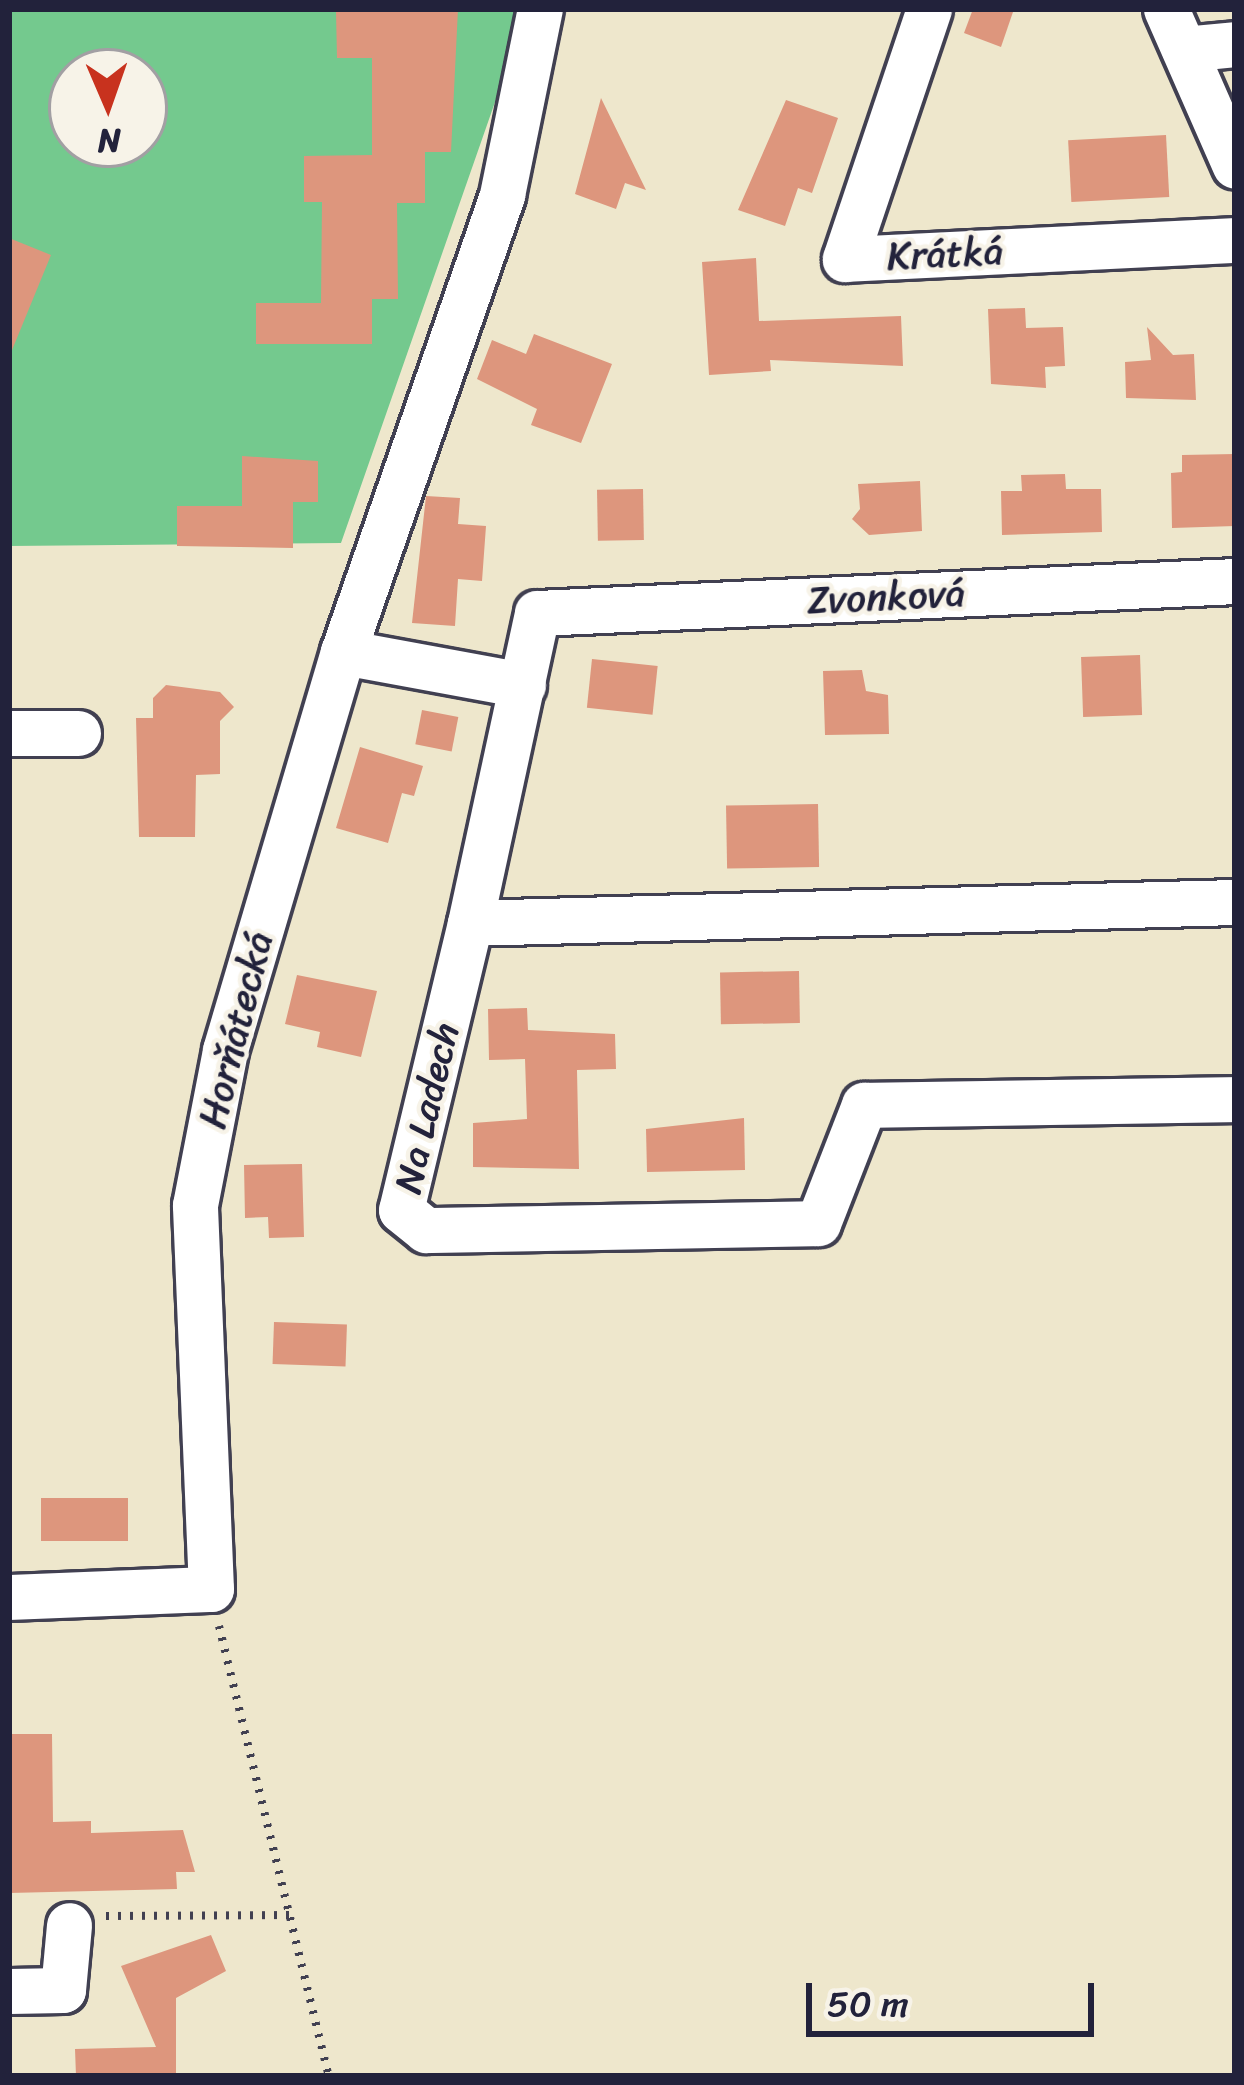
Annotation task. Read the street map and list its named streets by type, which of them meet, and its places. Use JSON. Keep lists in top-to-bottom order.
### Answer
{
  "streets": {
    "street": [
      "Krátká",
      "Zvonková",
      "Horňátecká",
      "Na Ladech"
    ]
  },
  "scale_bar": "50 m",
  "north": "bottom"
}
